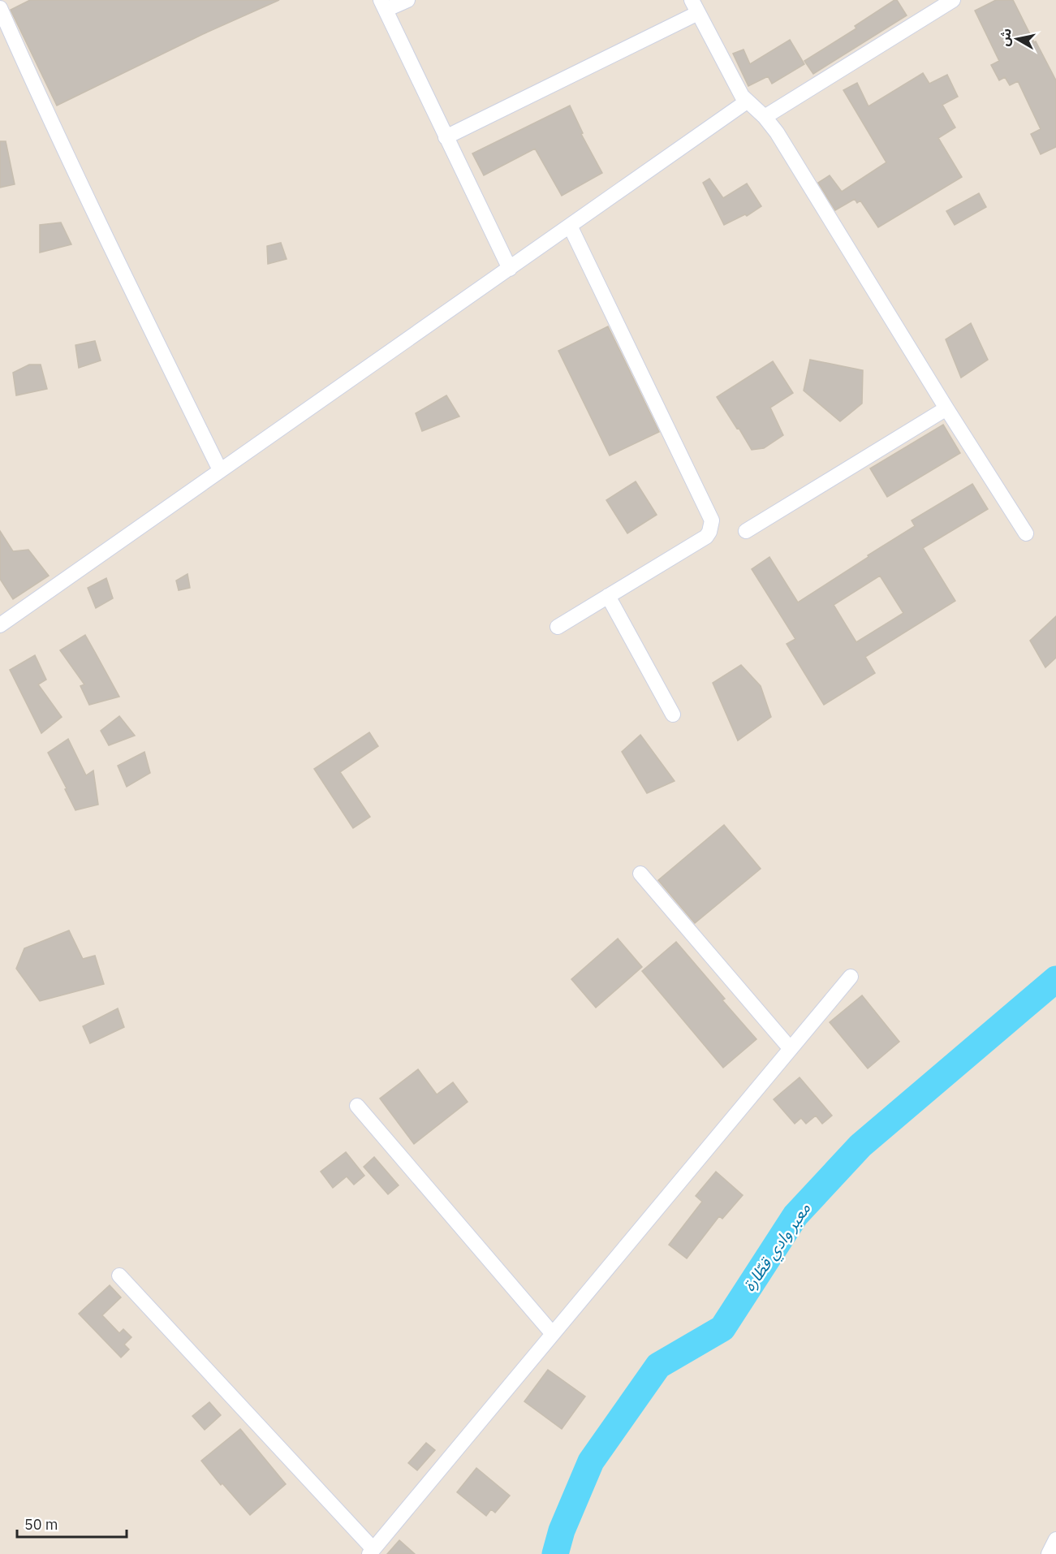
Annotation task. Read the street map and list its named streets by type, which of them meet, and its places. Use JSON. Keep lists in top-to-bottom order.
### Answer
{
  "water": ["معبر وادي قطّارة"],
  "scale_bar": "50 m",
  "north": "left"
}
